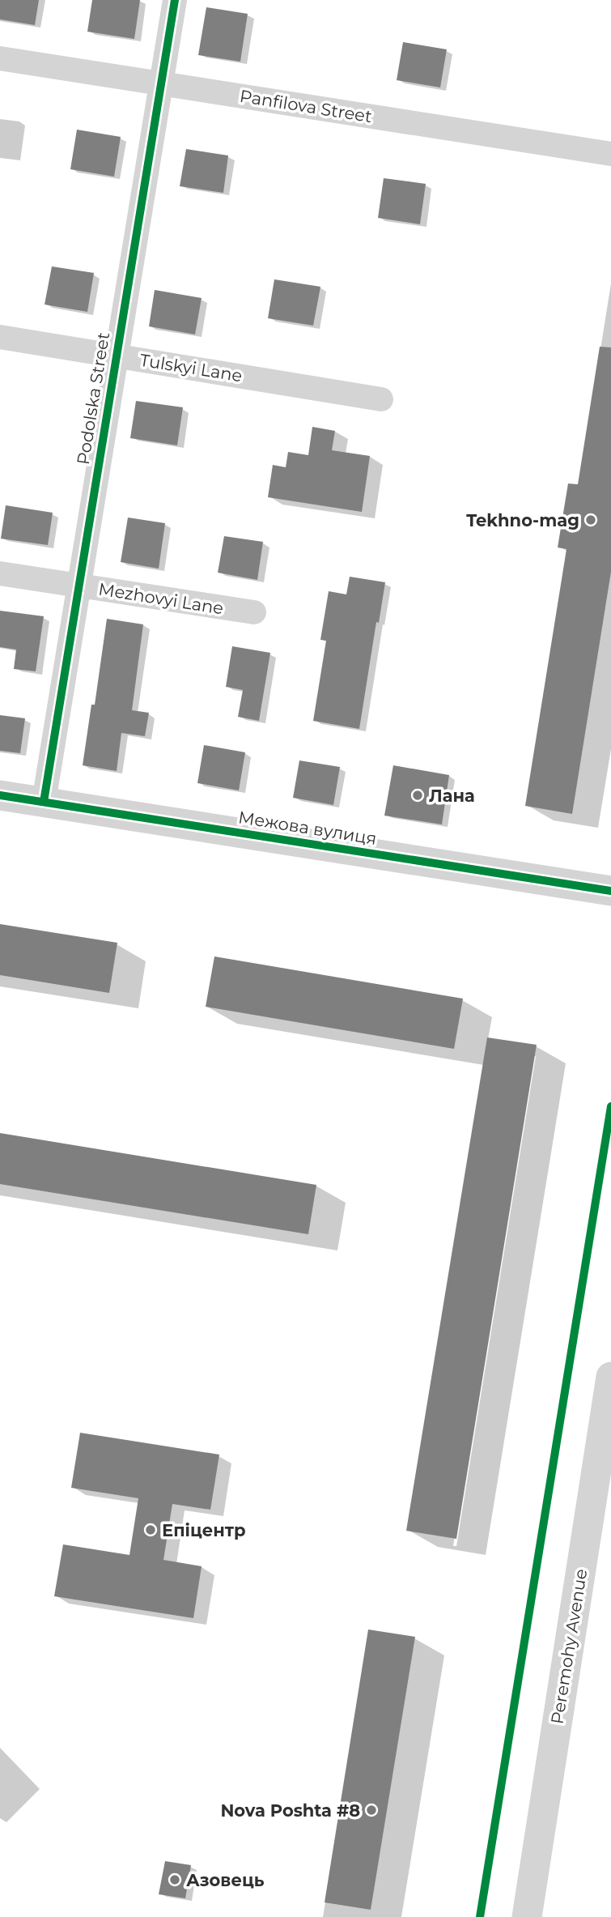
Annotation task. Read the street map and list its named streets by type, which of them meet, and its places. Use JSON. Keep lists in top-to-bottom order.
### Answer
{
  "streets": {
    "street": [
      "Panfilova Street",
      "Tulskyi Lane",
      "Podolska Street",
      "Mezhovyi Lane",
      "Межова вулиця",
      "Peremohy Avenue"
    ]
  },
  "crossings": [
    ["Panfilova Street", "Podolska Street"],
    ["Tulskyi Lane", "Podolska Street"],
    ["Podolska Street", "Mezhovyi Lane"],
    ["Podolska Street", "Межова вулиця"]
  ],
  "places": [
    "Tekhno-mag",
    "Лана",
    "Епіцентр",
    "Nova Poshta #8",
    "Азовець"
  ]
}
